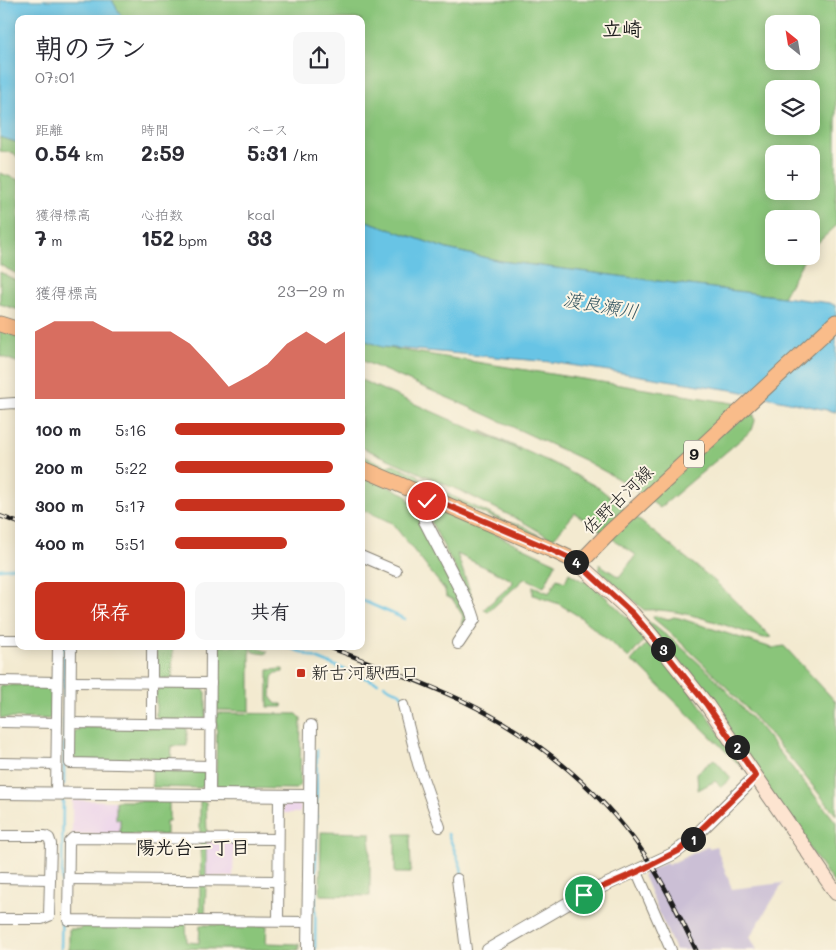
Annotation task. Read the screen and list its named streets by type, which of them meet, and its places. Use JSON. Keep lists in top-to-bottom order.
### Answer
{
  "streets": {
    "main road": ["9", "佐野古河線"]
  },
  "districts": ["立崎", "陽光台一丁目"],
  "water": ["渡良瀬川"],
  "places": {
    "transit": ["新古河駅西口"]
  },
  "north": "top left",
  "page": {
    "map_buttons": ["+", "−"],
    "heading": ["朝のラン", "07:01"],
    "stats": [
      ["距離", "0.54 km"],
      ["時間", "2:59"],
      ["ペース", "5:31 /km"],
      ["獲得標高", "7 m"],
      ["心拍数", "152 bpm"],
      ["kcal", "33"]
    ],
    "chart": ["獲得標高", "23–29 m"],
    "list": [
      {
        "name": "100 m",
        "note": "5:16"
      },
      {
        "name": "200 m",
        "note": "5:22"
      },
      {
        "name": "300 m",
        "note": "5:17"
      },
      {
        "name": "400 m",
        "note": "5:51"
      }
    ],
    "pins": [
      "4",
      "3",
      "2",
      "1"
    ],
    "buttons": ["保存", "共有"]
  }
}
